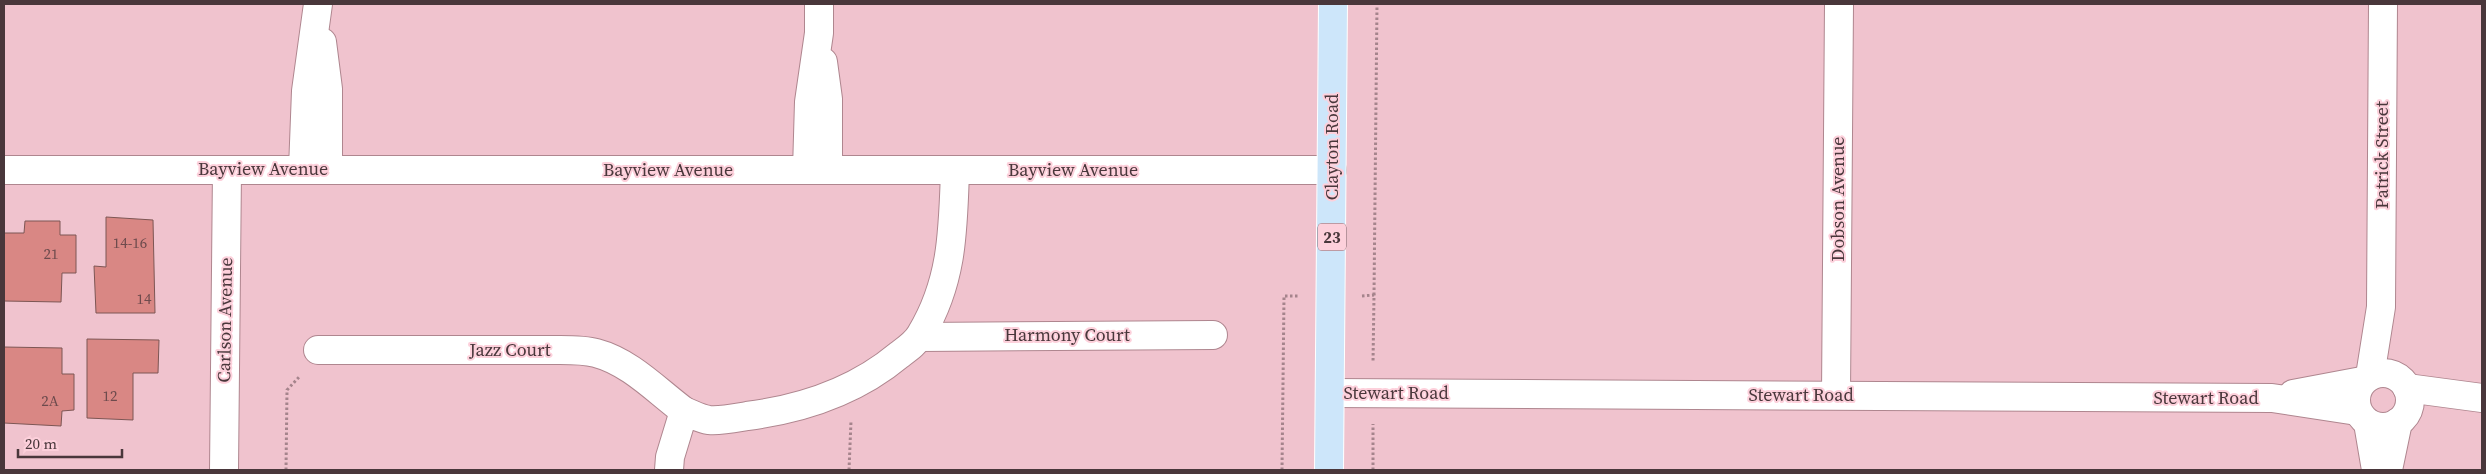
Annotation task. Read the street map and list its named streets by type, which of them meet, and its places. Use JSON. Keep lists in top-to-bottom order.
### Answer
{
  "streets": {
    "main road": ["Clayton Road", "23"],
    "street": [
      "Patrick Street",
      "Bayview Avenue",
      "Dobson Avenue",
      "Carlson Avenue",
      "Harmony Court",
      "Jazz Court",
      "Stewart Road"
    ]
  },
  "crossings": [
    ["Clayton Road", "Bayview Avenue"],
    ["Clayton Road", "Stewart Road"],
    ["Patrick Street", "Stewart Road"],
    ["Bayview Avenue", "Carlson Avenue"],
    ["Dobson Avenue", "Stewart Road"],
    ["Harmony Court", "Jazz Court"]
  ],
  "house_numbers": [
    "14-16",
    "21",
    "14",
    "12",
    "2A"
  ],
  "scale_bar": "20 m"
}
